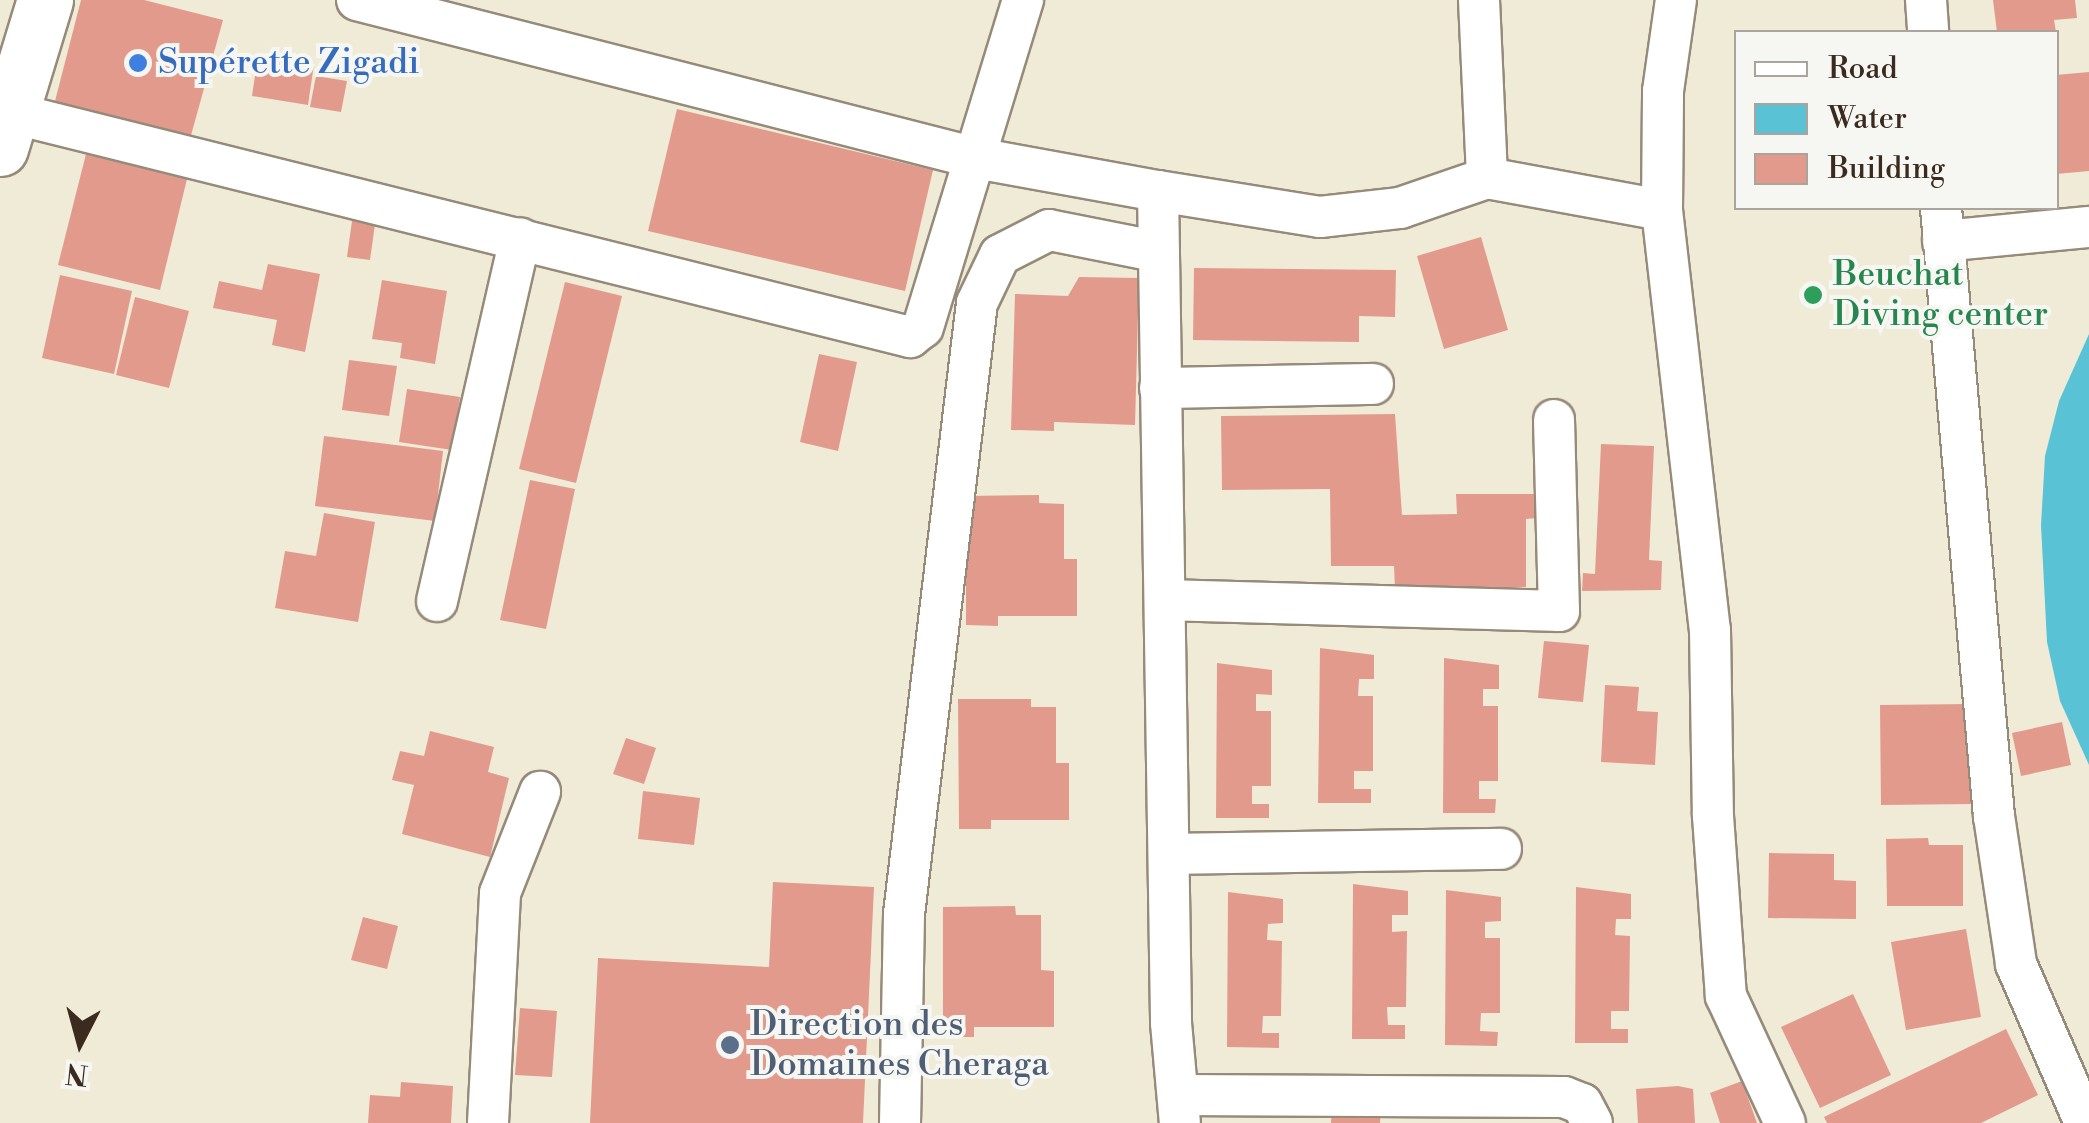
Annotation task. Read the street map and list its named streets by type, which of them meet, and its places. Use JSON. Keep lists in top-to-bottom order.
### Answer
{
  "places": ["Supérette Zigadi", "Beuchat Diving center", "Direction des Domaines Cheraga"],
  "legend": ["Road", "Water", "Building"],
  "north": "bottom"
}
